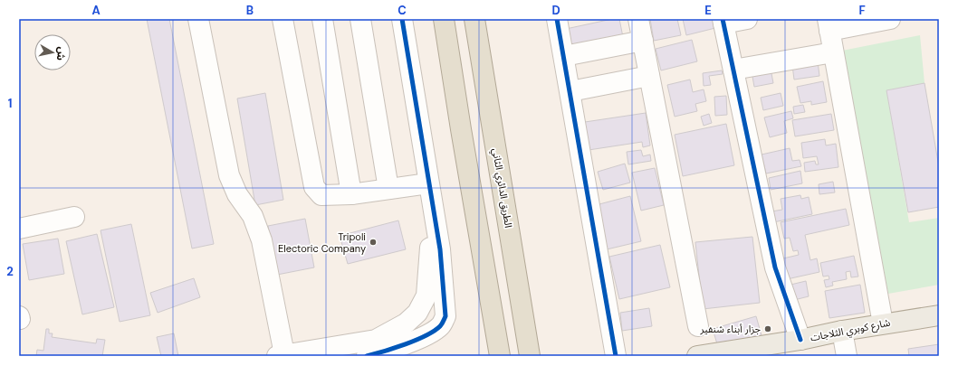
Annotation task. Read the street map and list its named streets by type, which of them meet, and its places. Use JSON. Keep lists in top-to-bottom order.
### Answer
{
  "streets": {
    "highway": ["الطريق الدائري الثاني"],
    "main road": ["شارع كوبري الثلاجات"]
  },
  "places": ["Tripoli Electoric Company", "جزار أبناء شنفير"],
  "north": "right",
  "grid": {
    "columns": [
      "A",
      "B",
      "C",
      "D",
      "E",
      "F"
    ],
    "rows": ["1", "2"]
  }
}
